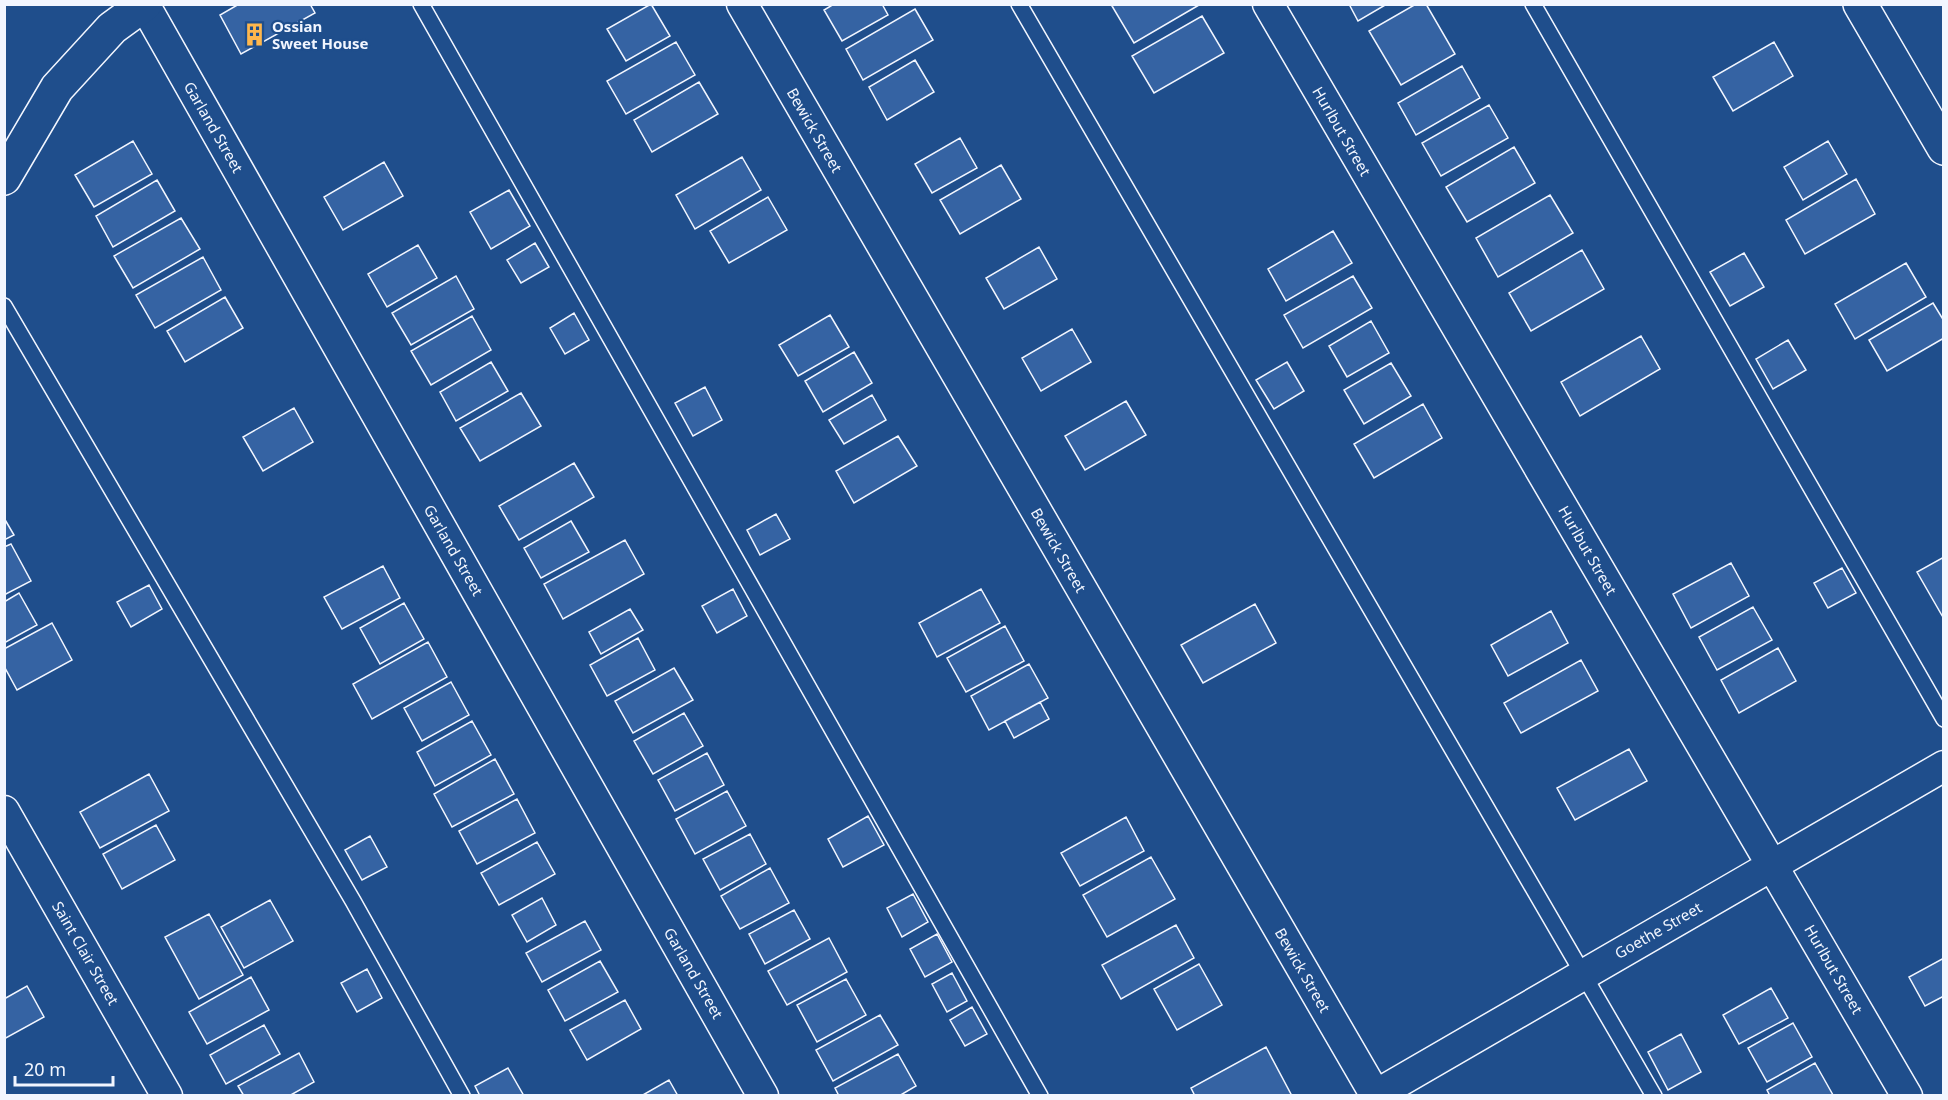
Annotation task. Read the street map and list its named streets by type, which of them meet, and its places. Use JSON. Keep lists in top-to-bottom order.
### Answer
{
  "streets": {
    "street": [
      "Garland Street",
      "Bewick Street",
      "Hurlbut Street",
      "Goethe Street",
      "Saint Clair Street"
    ]
  },
  "crossings": [
    ["Bewick Street", "Goethe Street"],
    ["Hurlbut Street", "Goethe Street"]
  ],
  "places": {
    "building": ["Ossian Sweet House"]
  },
  "scale_bar": "20 m"
}
